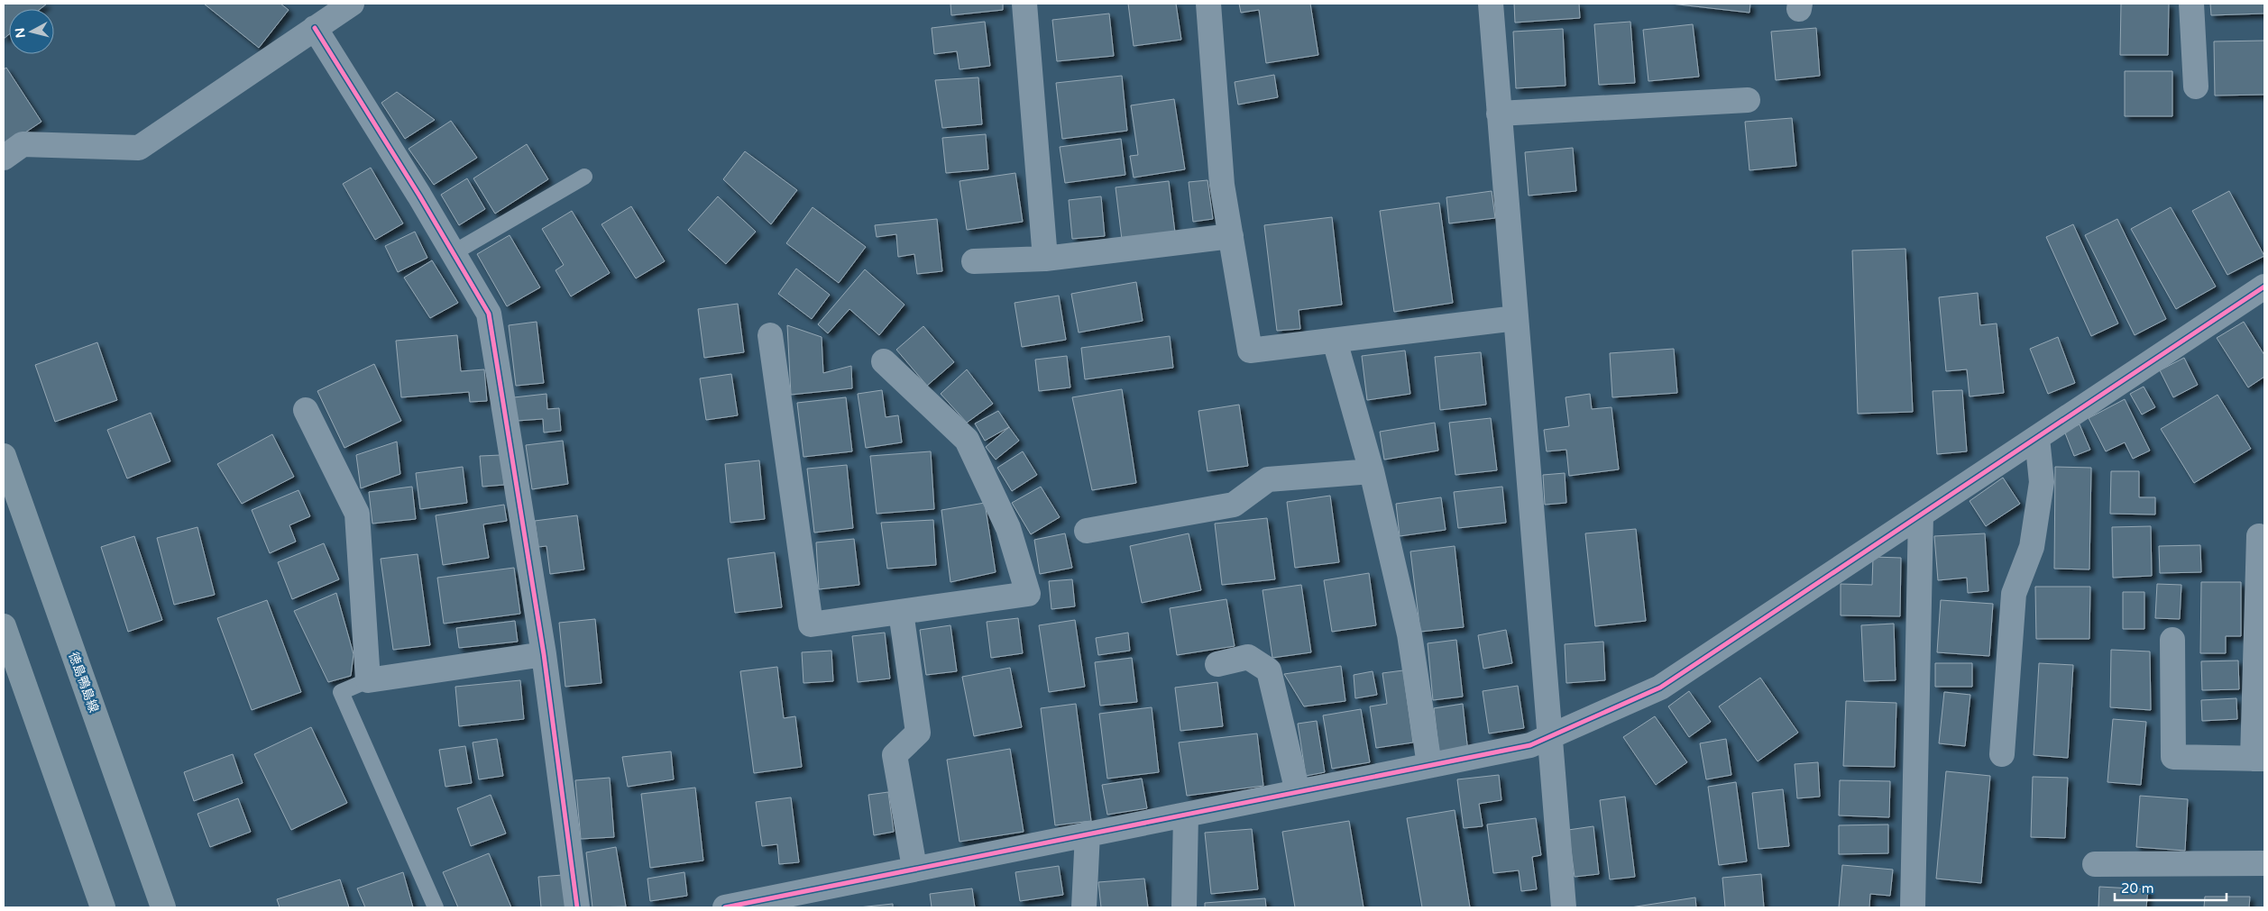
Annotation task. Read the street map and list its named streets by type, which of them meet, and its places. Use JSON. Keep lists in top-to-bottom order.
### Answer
{
  "streets": {
    "main road": ["徳島鴨島線"]
  },
  "scale_bar": "20 m",
  "north": "left"
}
